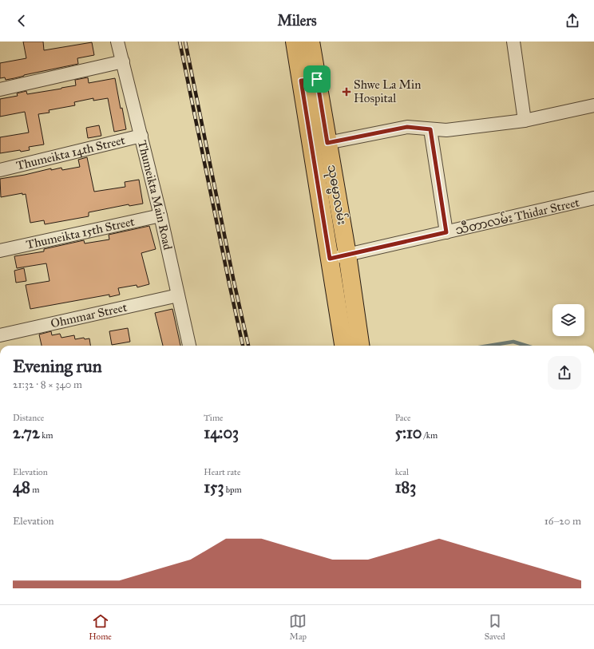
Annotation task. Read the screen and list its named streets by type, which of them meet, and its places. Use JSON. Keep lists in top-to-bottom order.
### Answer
{
  "streets": {
    "main road": ["သုဓမ္မာလမ်း"],
    "street": [
      "Thumeikta 14th Street",
      "Thumeikta Main Road",
      "သီတာလမ်း Thidar Street",
      "Thumeikta 15th Street",
      "Ohmmar Street"
    ]
  },
  "crossings": [
    ["Thumeikta 14th Street", "Thumeikta Main Road"],
    ["Thumeikta Main Road", "Thumeikta 15th Street"],
    ["Thumeikta Main Road", "Ohmmar Street"],
    ["သုဓမ္မာလမ်း", "သီတာလမ်း Thidar Street"]
  ],
  "places": {
    "health": ["Shwe La Min Hospital"]
  },
  "page": {
    "header": "Milers",
    "heading": ["Evening run", "21:32 · 8 × 340 m"],
    "stats": [
      ["Distance", "2.72 km"],
      ["Time", "14:03"],
      ["Pace", "5:10 /km"],
      ["Elevation", "48 m"],
      ["Heart rate", "153 bpm"],
      ["kcal", "183"]
    ],
    "chart": ["Elevation", "16–20 m"],
    "tabs": ["Home", "Map", "Saved"]
  }
}
